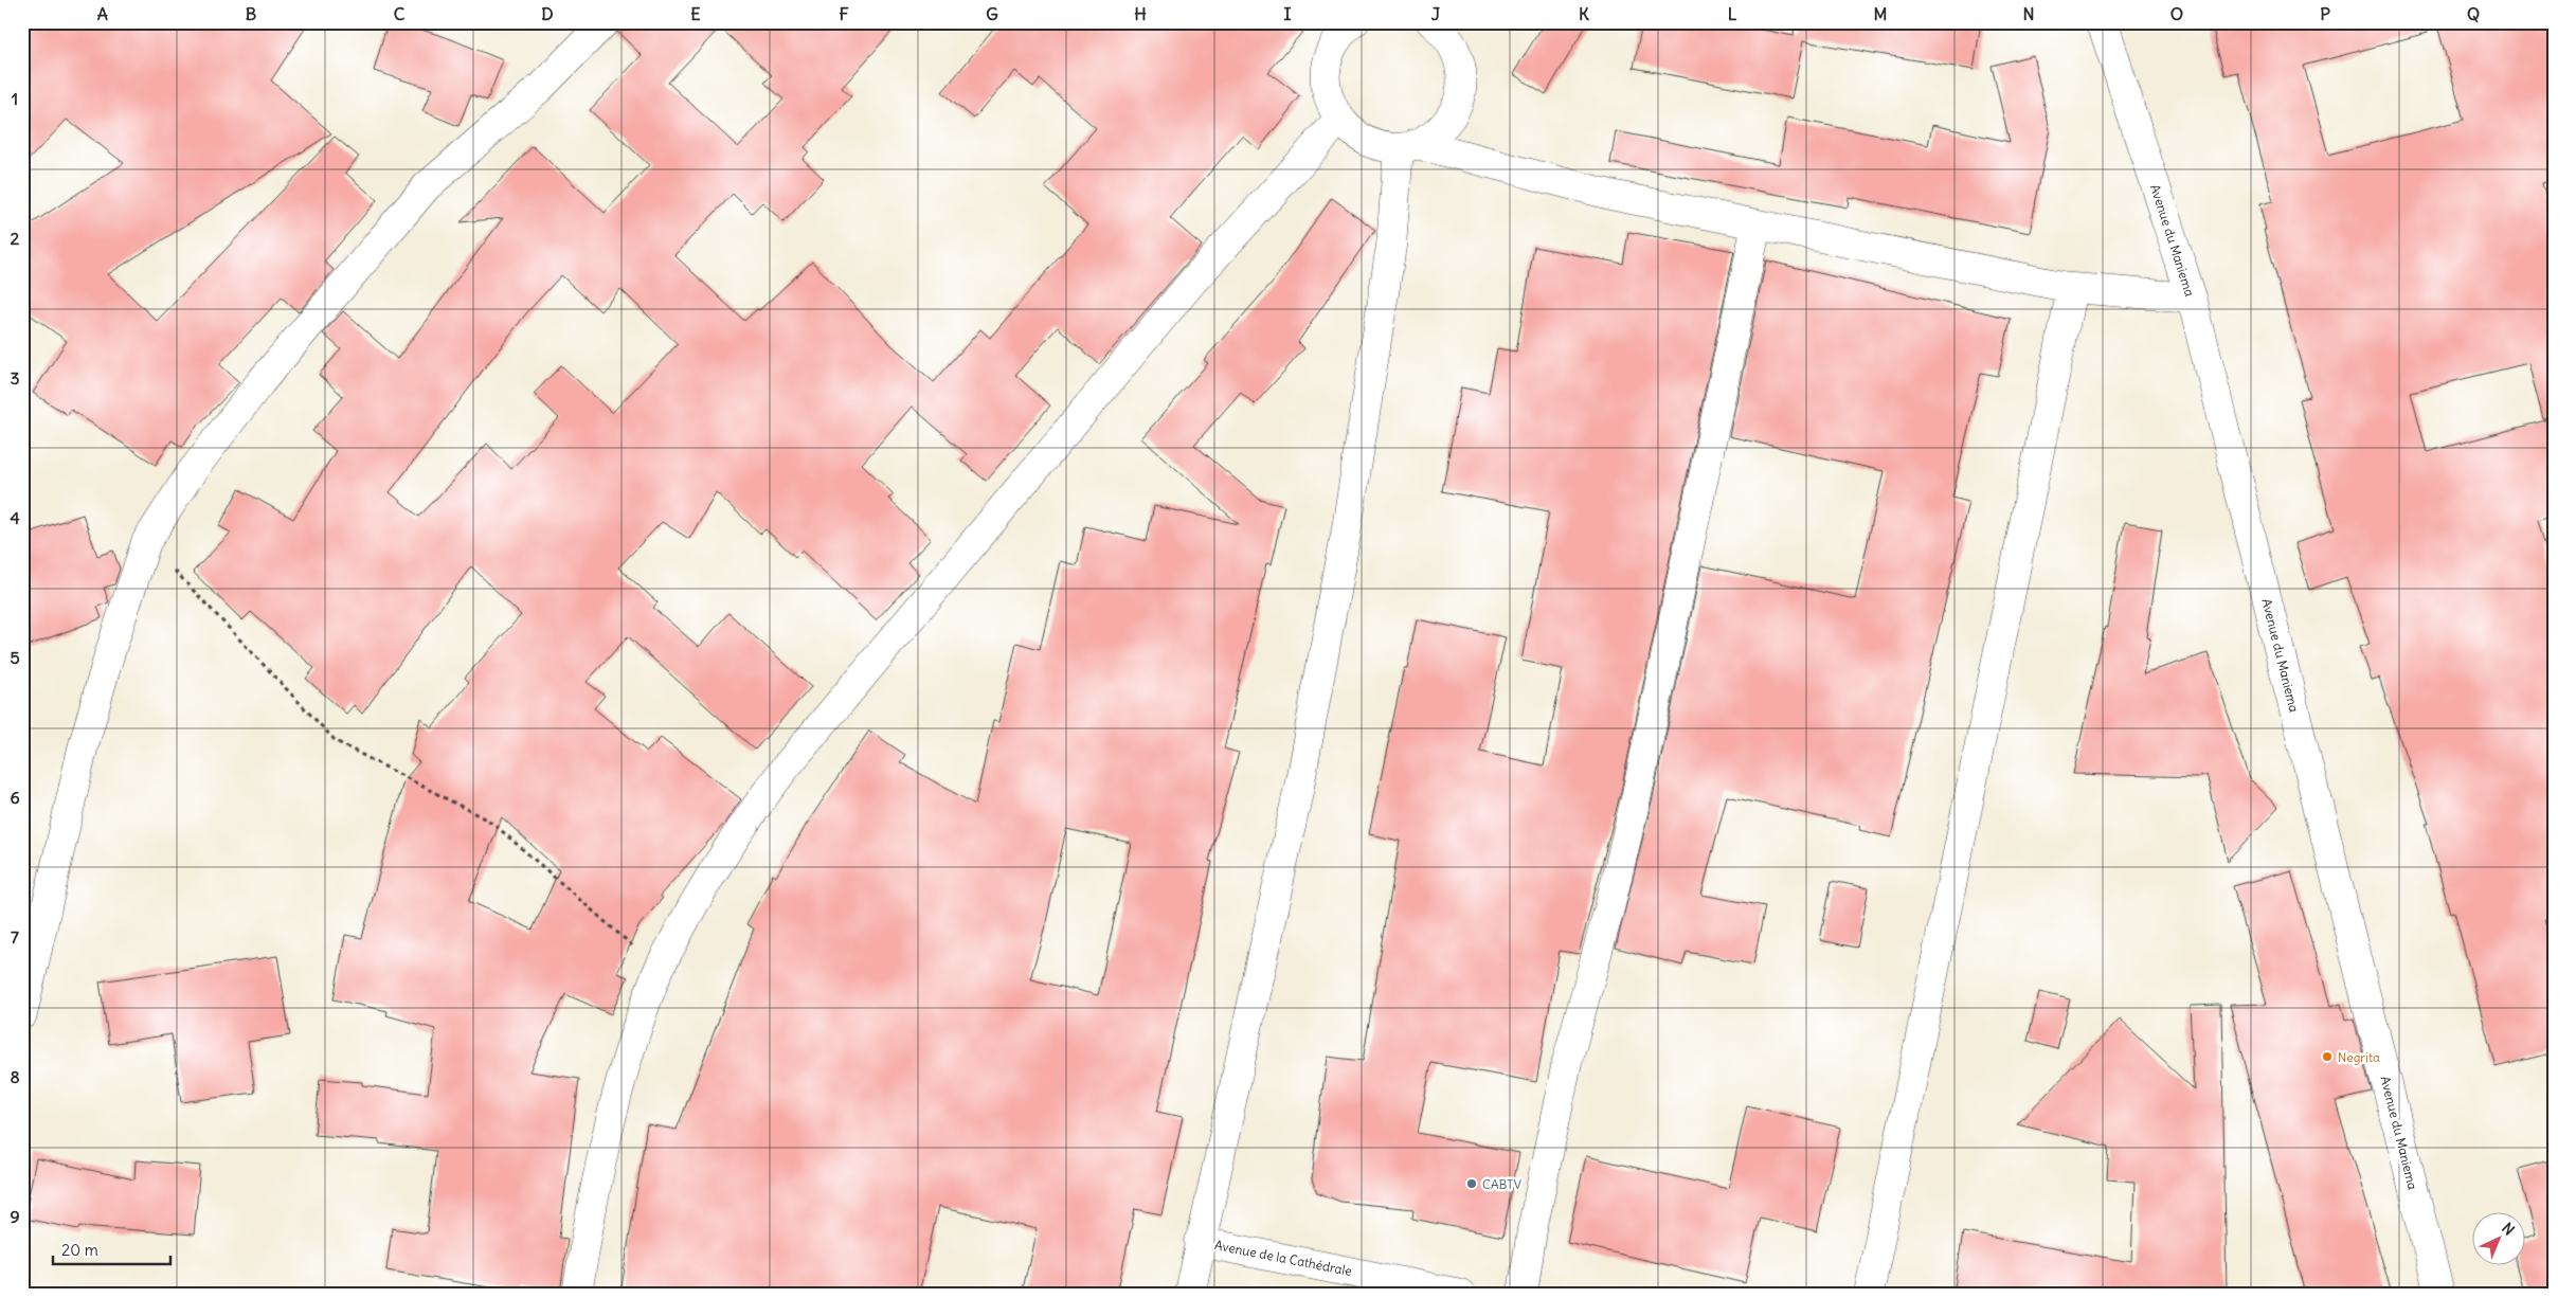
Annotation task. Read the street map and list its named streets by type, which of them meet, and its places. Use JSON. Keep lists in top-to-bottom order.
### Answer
{
  "streets": {
    "street": ["Avenue du Maniema", "Avenue de la Cathédrale"]
  },
  "places": ["Negrita", "CABTV"],
  "scale_bar": "20 m",
  "north": "top right",
  "grid": {
    "columns": [
      "A",
      "B",
      "C",
      "D",
      "E",
      "F",
      "G",
      "H",
      "I",
      "J",
      "K",
      "L",
      "M",
      "N",
      "O",
      "P",
      "Q"
    ],
    "rows": [
      "1",
      "2",
      "3",
      "4",
      "5",
      "6",
      "7",
      "8",
      "9"
    ]
  }
}
